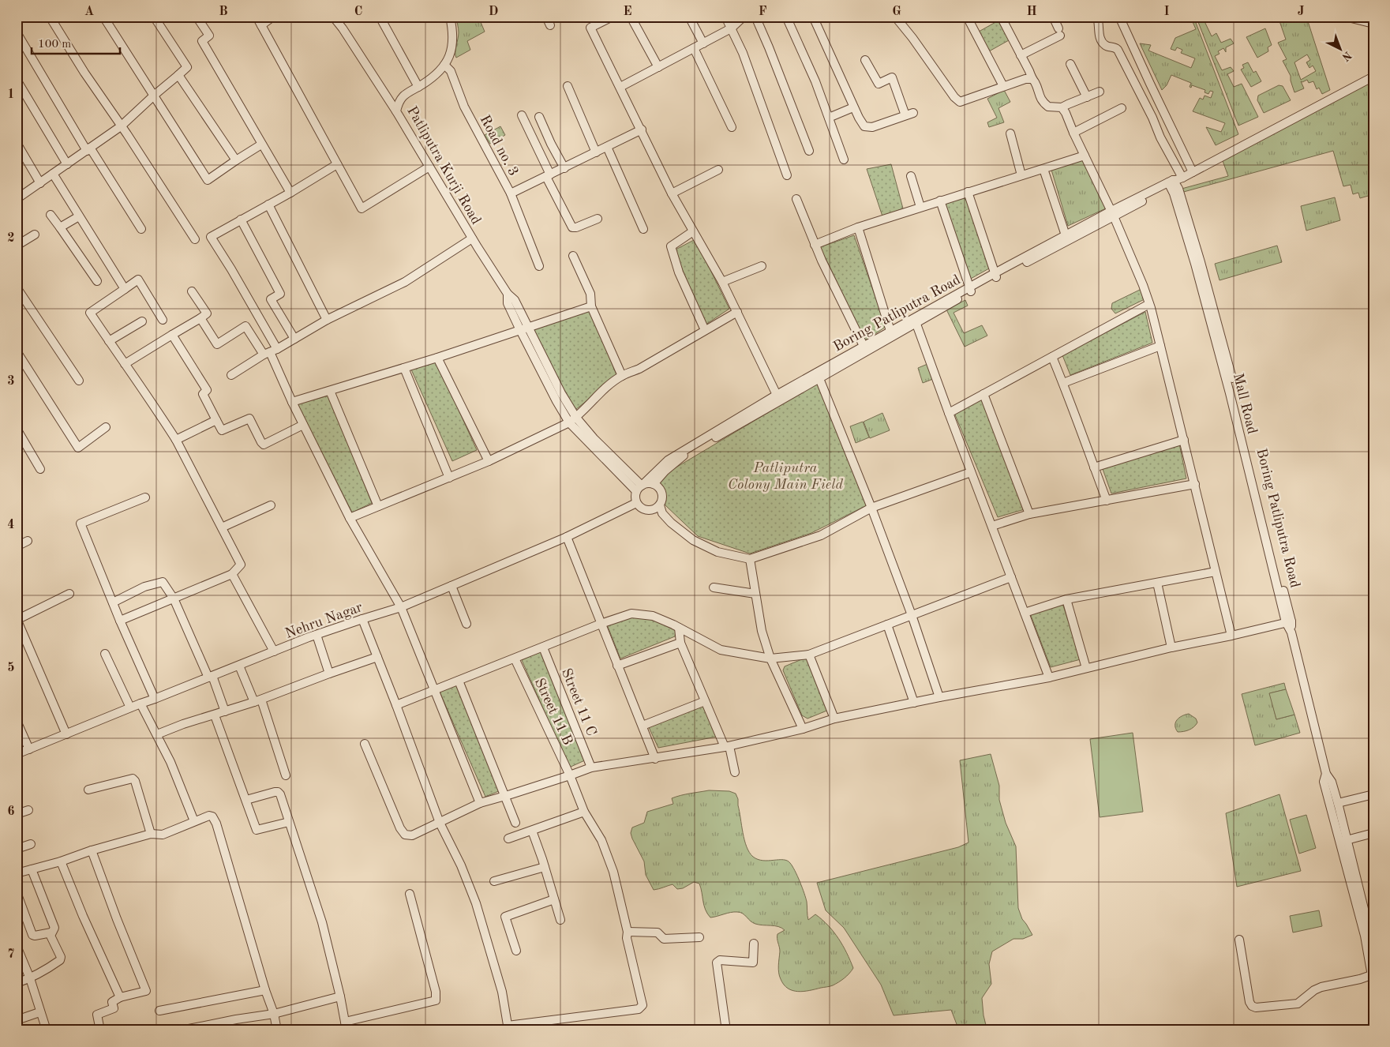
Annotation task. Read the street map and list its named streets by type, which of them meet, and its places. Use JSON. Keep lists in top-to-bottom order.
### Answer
{
  "streets": {
    "street": [
      "Road no. 3",
      "Patliputra Kurji Road",
      "Boring Patliputra Road",
      "Mall Road",
      "Nehru Nagar",
      "Street 11 C",
      "Street 11 B"
    ]
  },
  "crossings": [
    ["Road no. 3", "Patliputra Kurji Road"],
    ["Patliputra Kurji Road", "Boring Patliputra Road"],
    ["Patliputra Kurji Road", "Nehru Nagar"],
    ["Boring Patliputra Road", "Mall Road"],
    ["Boring Patliputra Road", "Nehru Nagar"]
  ],
  "parks": ["Patliputra Colony Main Field"],
  "scale_bar": "100 m",
  "north": "bottom right",
  "grid": {
    "columns": [
      "A",
      "B",
      "C",
      "D",
      "E",
      "F",
      "G",
      "H",
      "I",
      "J"
    ],
    "rows": [
      "1",
      "2",
      "3",
      "4",
      "5",
      "6",
      "7"
    ]
  }
}
